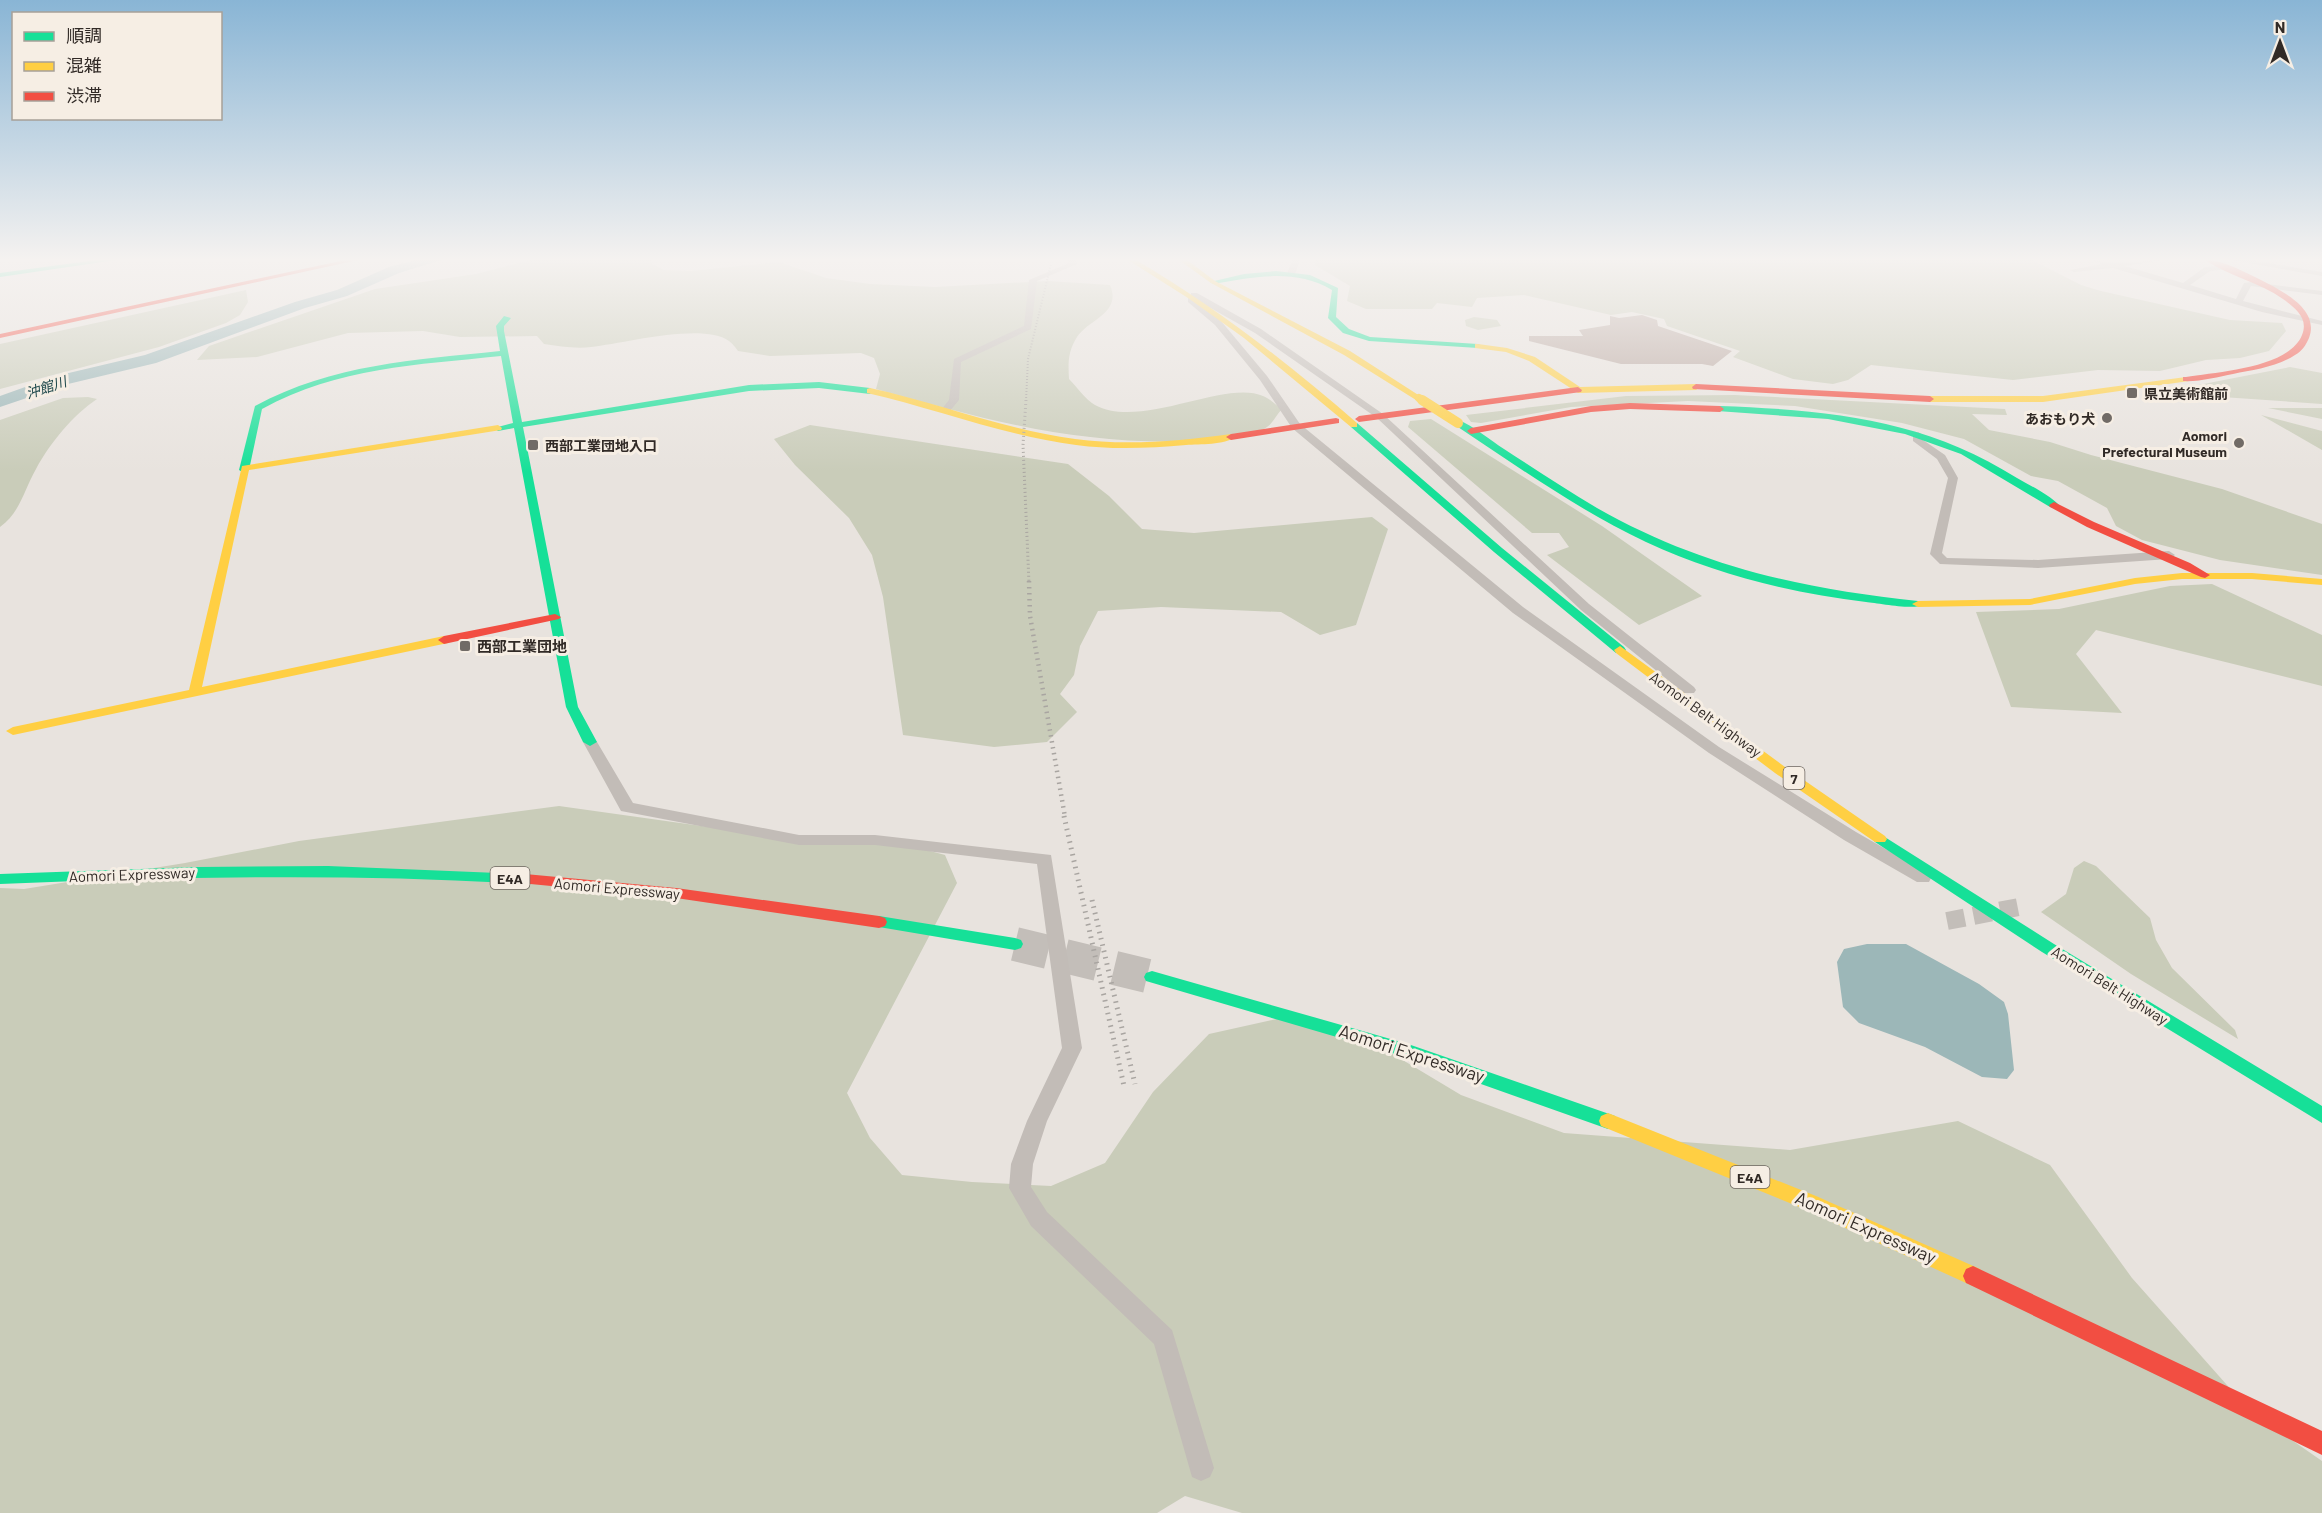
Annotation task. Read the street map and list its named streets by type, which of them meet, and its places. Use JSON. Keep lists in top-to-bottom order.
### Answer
{
  "streets": {
    "main road": [
      "Aomori Belt Highway",
      "7",
      "Aomori Expressway",
      "E4A"
    ]
  },
  "water": ["沖館川"],
  "places": {
    "transit": ["県立美術館前", "西部工業団地入口", "西部工業団地"],
    "other": ["あおもり犬", "Aomori Prefectural Museum"]
  },
  "legend": ["順調", "混雑", "渋滞"],
  "north": "top"
}
